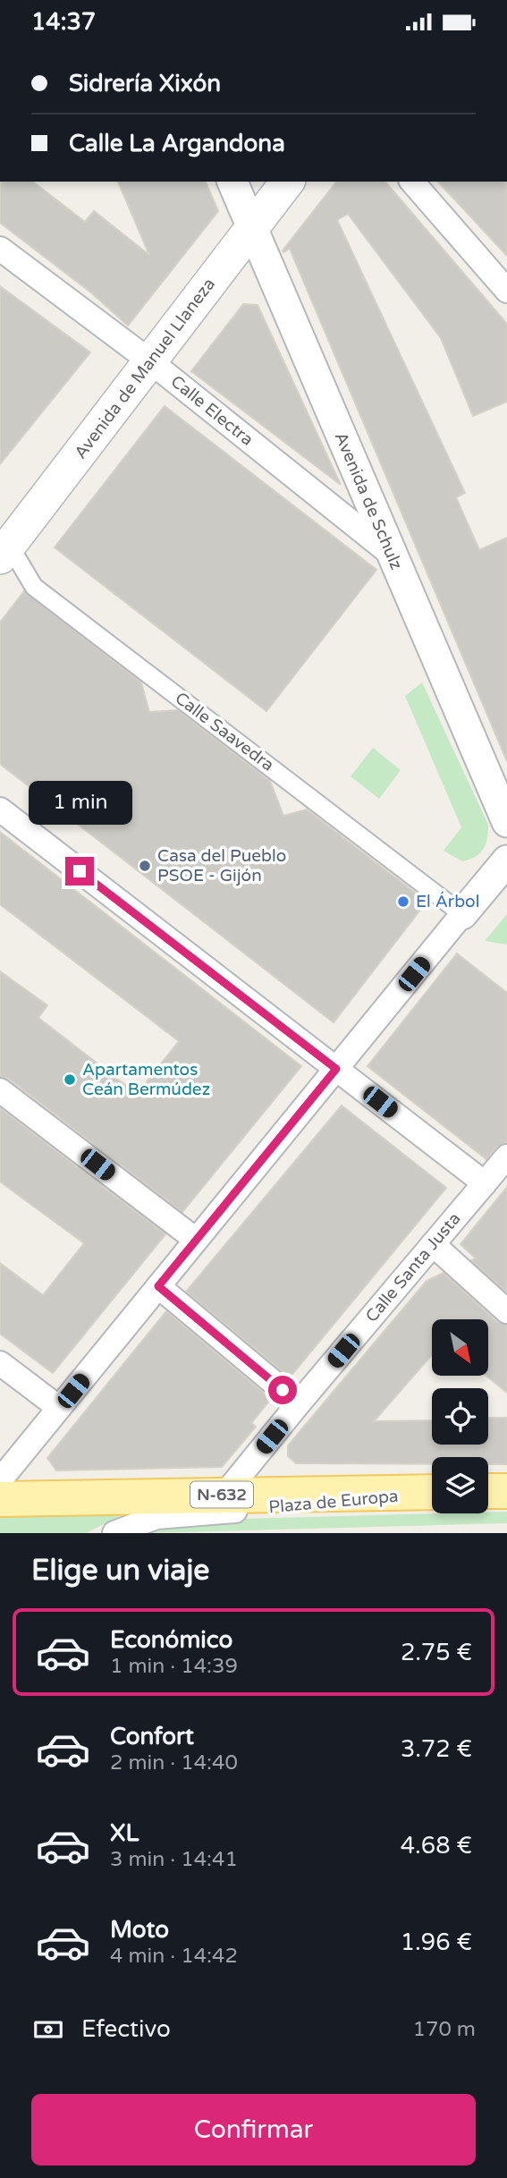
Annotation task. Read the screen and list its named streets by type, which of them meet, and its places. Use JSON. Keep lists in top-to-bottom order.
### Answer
{
  "streets": {
    "main road": ["Avenida de Manuel Llaneza", "N-632"],
    "street": [
      "Calle Electra",
      "Avenida de Schulz",
      "Calle Saavedra",
      "Calle Santa Justa",
      "Plaza de Europa"
    ]
  },
  "crossings": [
    ["Avenida de Manuel Llaneza", "Calle Electra"],
    ["Avenida de Manuel Llaneza", "Avenida de Schulz"],
    ["Avenida de Manuel Llaneza", "Calle Saavedra"],
    ["Calle Electra", "Avenida de Schulz"],
    ["Calle Santa Justa", "N-632"]
  ],
  "places": ["Casa del Pueblo PSOE - Gijón", "El Árbol", "Apartamentos Ceán Bermúdez"],
  "north": "bottom right",
  "page": {
    "status": "14:37",
    "banner": ["Sidrería Xixón", "Calle La Argandona"],
    "bubble": "1 min",
    "heading": "Elige un viaje",
    "list": [
      {
        "name": "Económico",
        "note": "1 min · 14:39",
        "value": "2.75 €"
      },
      {
        "name": "Confort",
        "note": "2 min · 14:40",
        "value": "3.72 €"
      },
      {
        "name": "XL",
        "note": "3 min · 14:41",
        "value": "4.68 €"
      },
      {
        "name": "Moto",
        "note": "4 min · 14:42",
        "value": "1.96 €"
      }
    ],
    "pay": ["Efectivo", "170 m"],
    "buttons": "Confirmar"
  }
}
